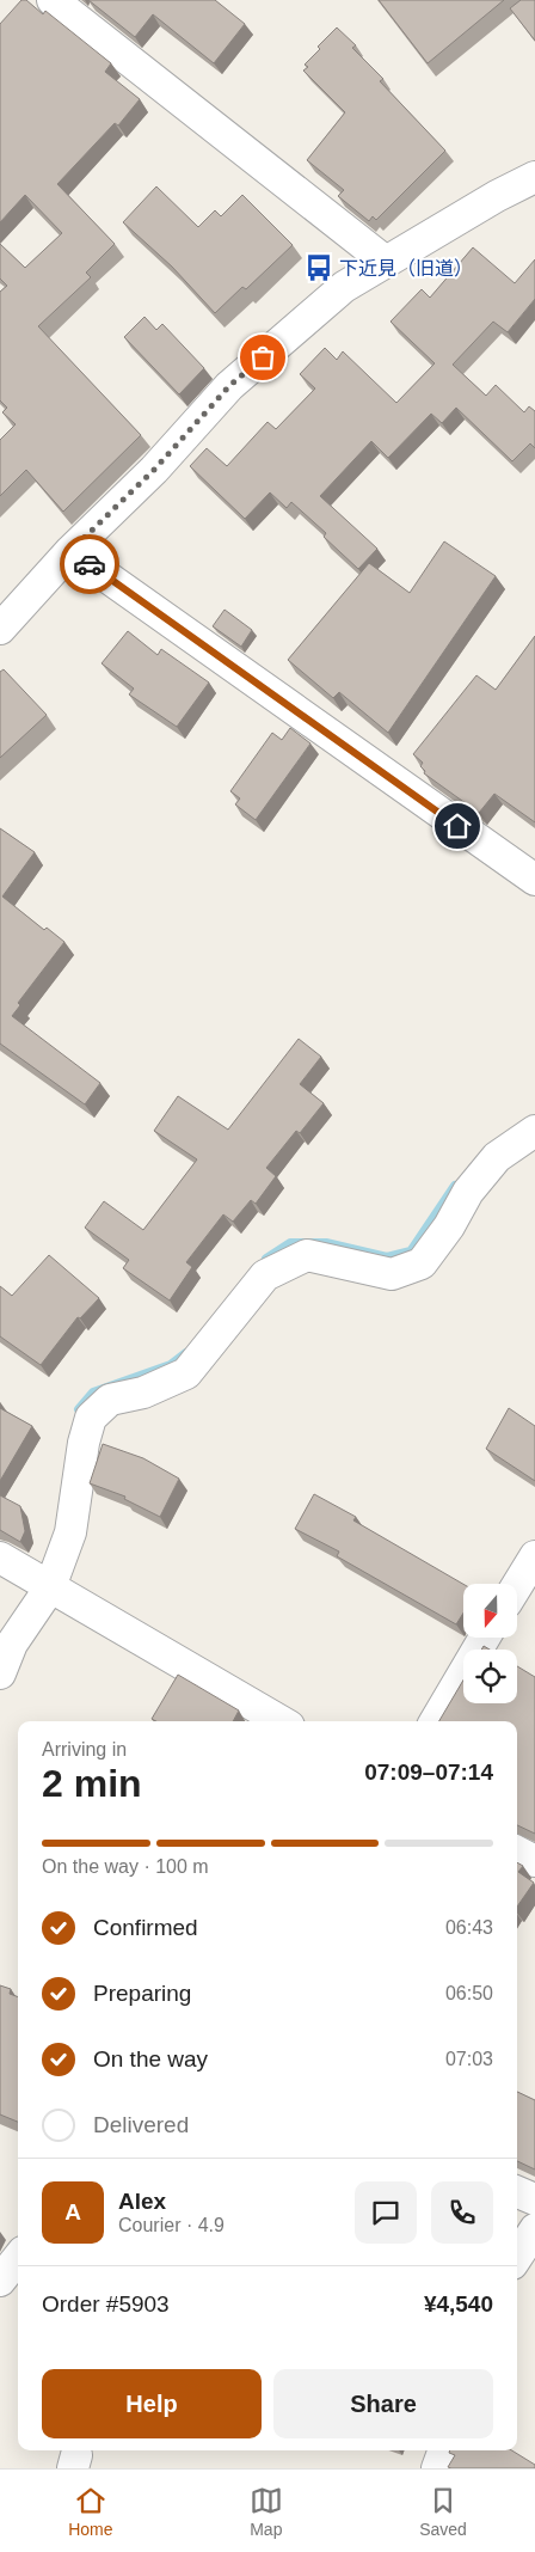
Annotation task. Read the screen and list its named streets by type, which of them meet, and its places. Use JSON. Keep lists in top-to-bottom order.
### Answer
{
  "places": {
    "bus stop": ["下近見（旧道）"]
  },
  "north": "bottom",
  "page": {
    "heading": ["2 min", "Arriving in", "07:09–07:14"],
    "panel": [
      "Alex",
      "Courier · 4.9",
      "Order #5903",
      "¥4,540"
    ],
    "bar": "On the way · 100 m",
    "list": [
      ["Confirmed", "06:43"],
      ["Preparing", "06:50"],
      ["On the way", "07:03"],
      "Delivered"
    ],
    "round": "A",
    "buttons": ["Help", "Share"],
    "tabs": ["Home", "Map", "Saved"]
  }
}
